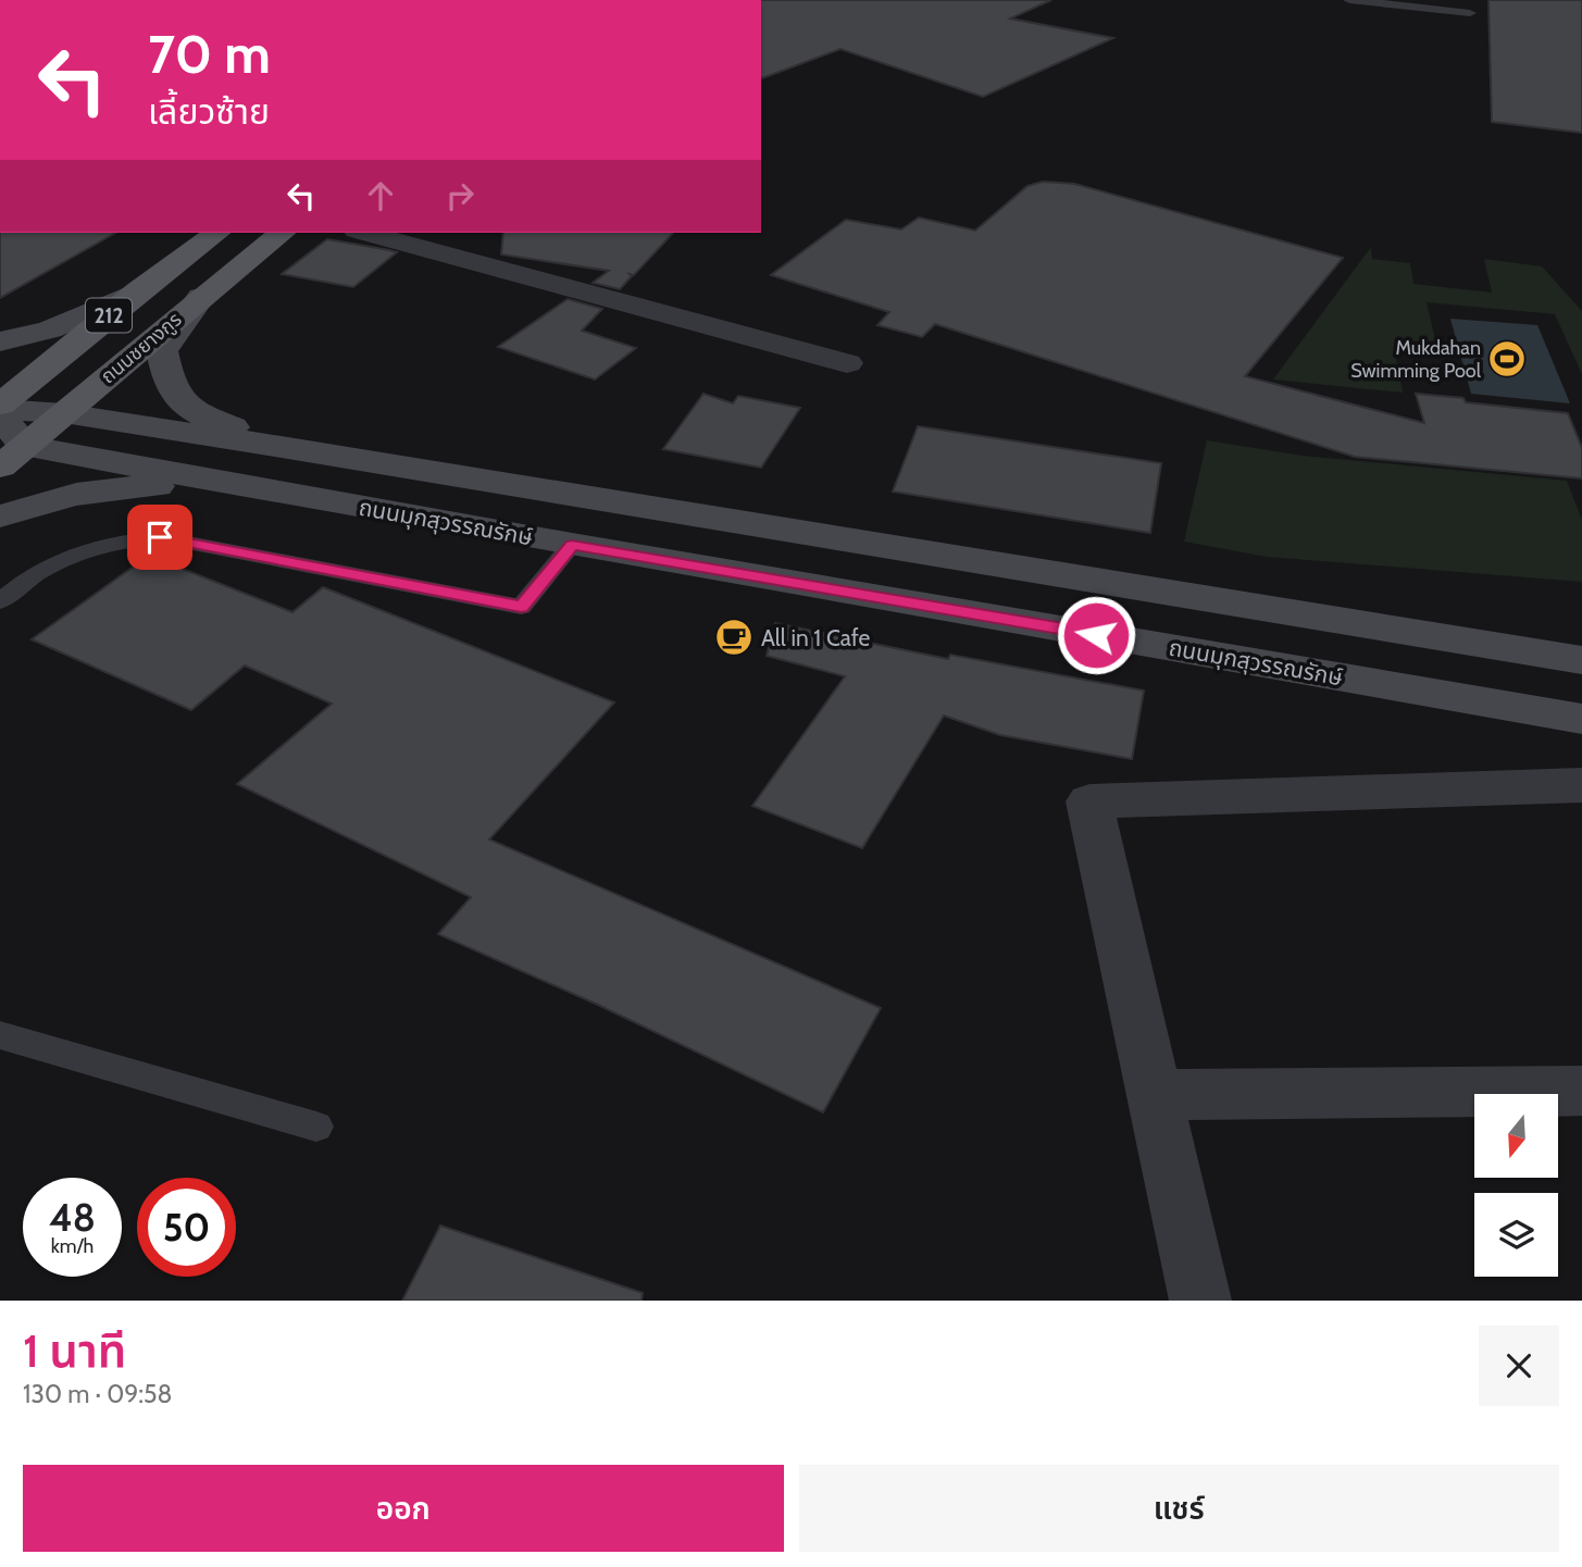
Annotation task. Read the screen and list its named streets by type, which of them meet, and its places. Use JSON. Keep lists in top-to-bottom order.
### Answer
{
  "streets": {
    "main road": ["212", "ถนนชยางกูร", "ถนนมุกสุวรรณรักษ์"]
  },
  "crossings": [
    ["ถนนชยางกูร", "ถนนมุกสุวรรณรักษ์"]
  ],
  "places": {
    "sports": ["Mukdahan Swimming Pool"],
    "cafe": ["All in 1 Cafe"]
  },
  "north": "bottom",
  "page": {
    "turn": ["70 m", "เลี้ยวซ้าย"],
    "speed": "48 km/h",
    "limit": "50",
    "heading": ["1 นาที", "130 m · 09:58"],
    "buttons": ["ออก", "แชร์"]
  }
}
